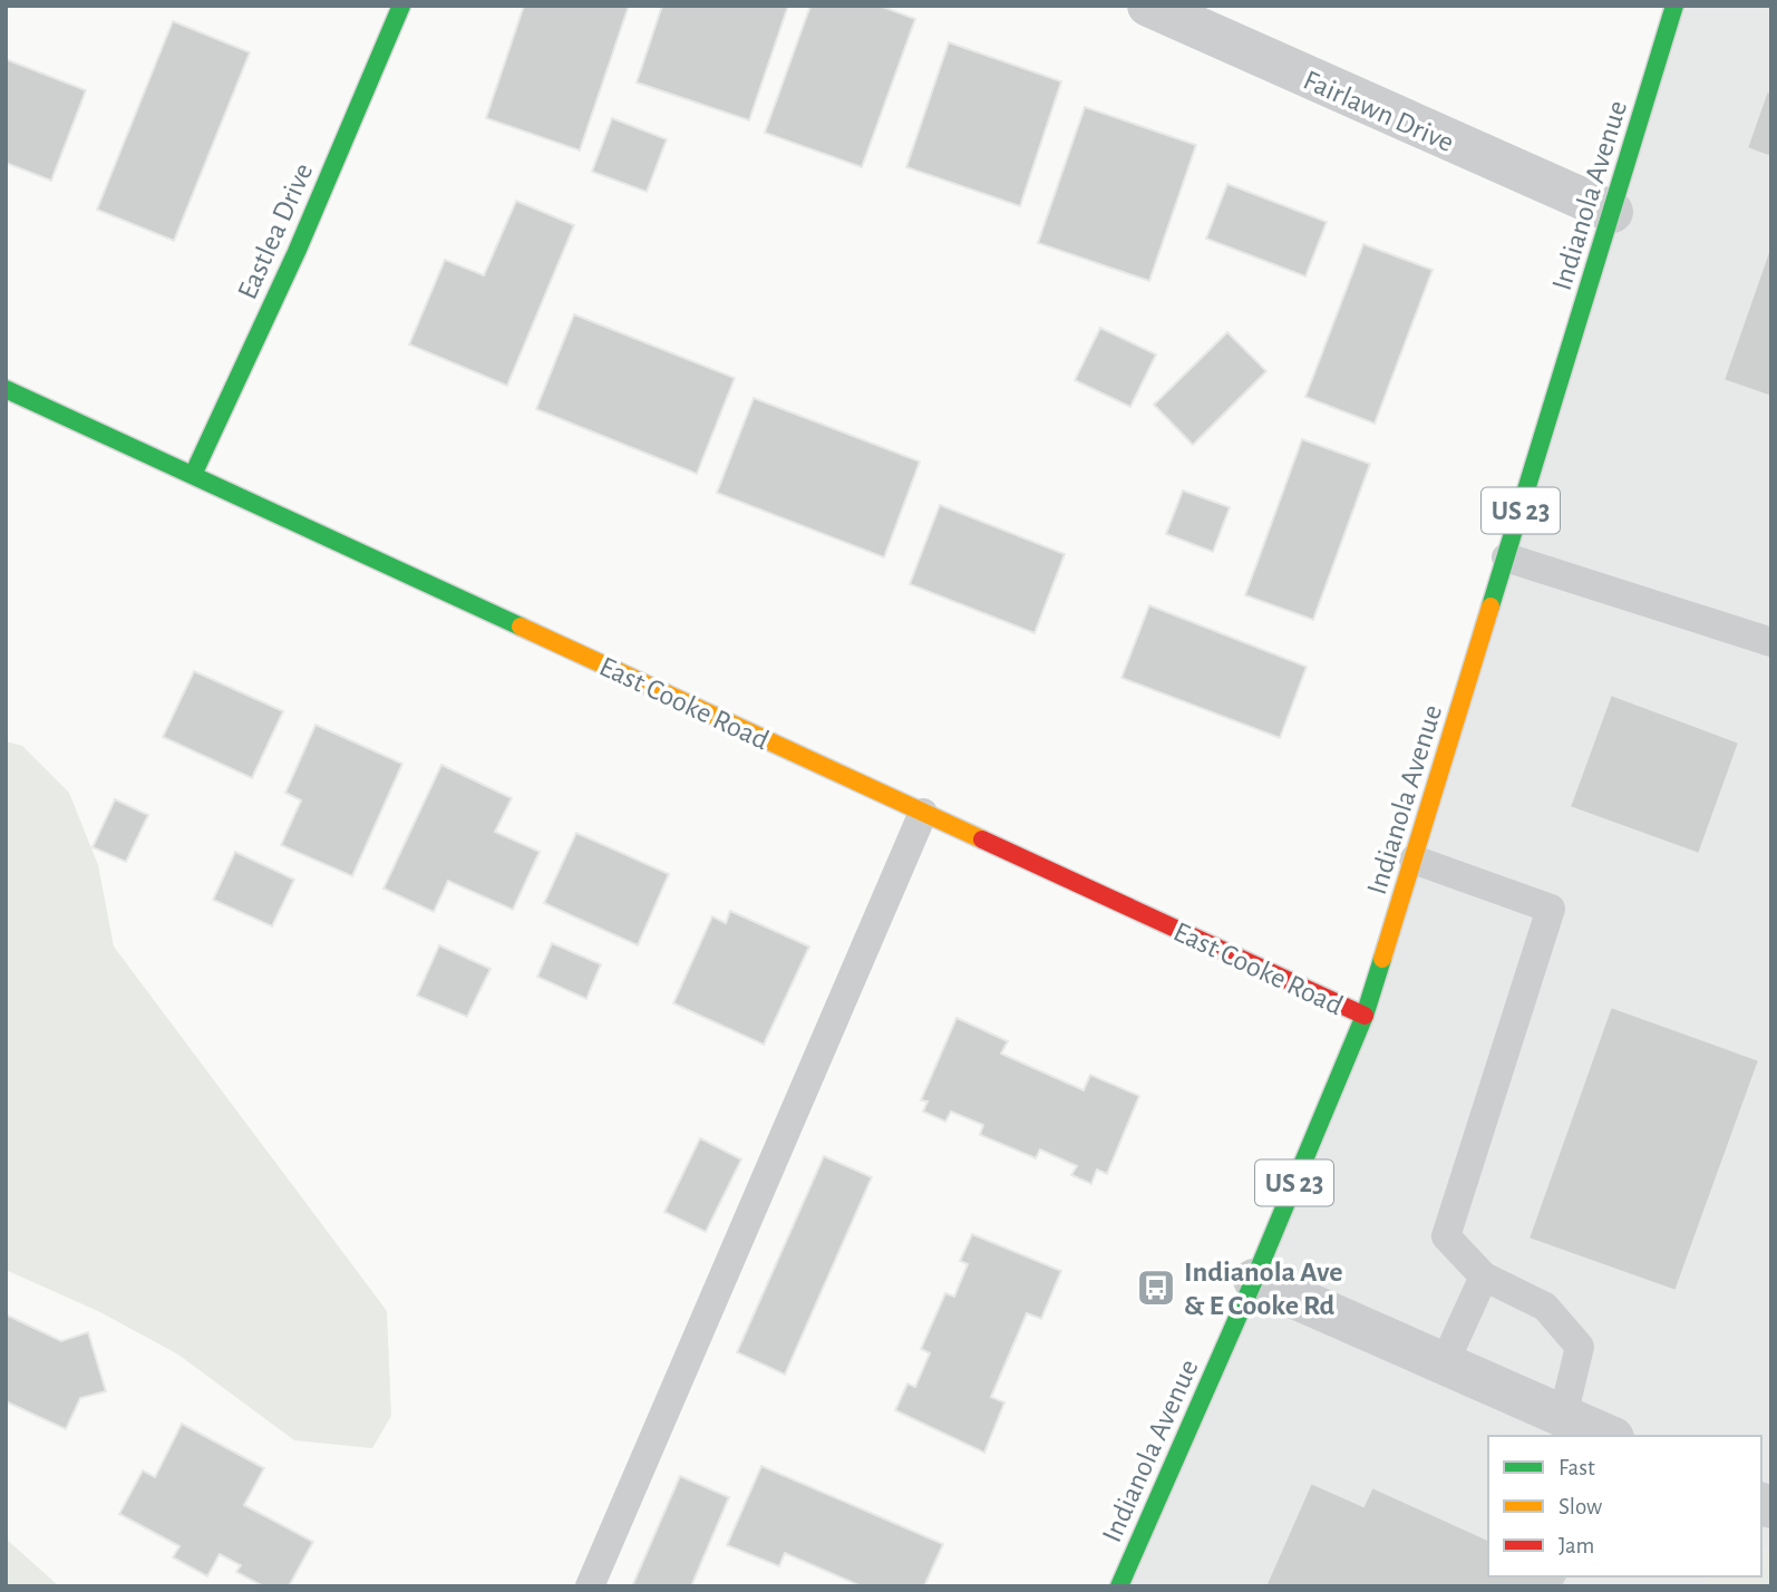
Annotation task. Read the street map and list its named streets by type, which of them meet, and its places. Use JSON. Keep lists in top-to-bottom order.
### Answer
{
  "streets": {
    "main road": [
      "Indianola Avenue",
      "Eastlea Drive",
      "US 23",
      "East Cooke Road"
    ],
    "street": ["Fairlawn Drive"]
  },
  "crossings": [
    ["Fairlawn Drive", "Indianola Avenue"],
    ["Indianola Avenue", "East Cooke Road"],
    ["Eastlea Drive", "East Cooke Road"]
  ],
  "places": {
    "bus stop": ["Indianola Ave & E Cooke Rd"]
  },
  "legend": ["Fast", "Slow", "Jam"]
}
